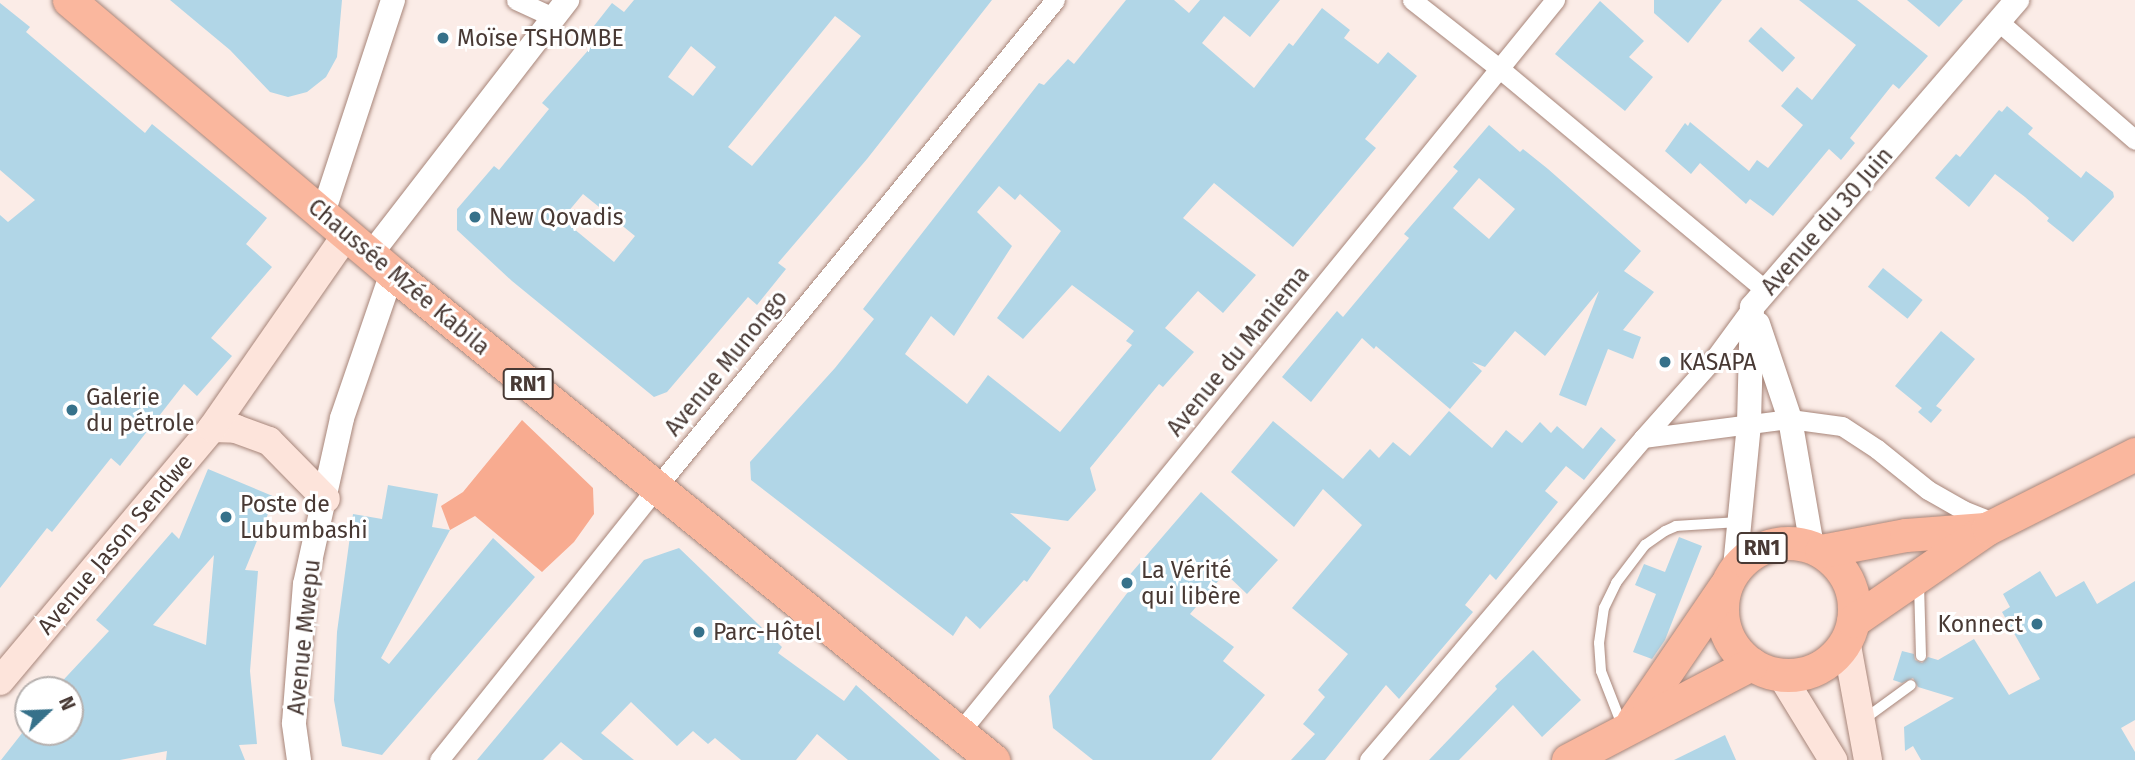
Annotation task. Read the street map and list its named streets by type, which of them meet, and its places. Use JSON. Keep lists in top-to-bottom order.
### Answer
{
  "streets": {
    "highway": ["Chaussée Mzée Kabila", "RN1"],
    "main road": ["Avenue Jason Sendwe"],
    "street": [
      "Avenue du 30 Juin",
      "Avenue du Maniema",
      "Avenue Munongo",
      "Avenue Mwepu"
    ]
  },
  "crossings": [
    ["Avenue du 30 Juin", "RN1"],
    ["Chaussée Mzée Kabila", "Avenue du Maniema"],
    ["Chaussée Mzée Kabila", "Avenue Munongo"],
    ["Chaussée Mzée Kabila", "Avenue Jason Sendwe"],
    ["Chaussée Mzée Kabila", "Avenue Mwepu"],
    ["Avenue Jason Sendwe", "Avenue Mwepu"]
  ],
  "places": [
    "Moïse TSHOMBE",
    "New Qovadis",
    "KASAPA",
    "Galerie du pétrole",
    "Poste de Lubumbashi",
    "La Vérité qui libère",
    "Konnect",
    "Parc-Hôtel"
  ],
  "north": "top right"
}
